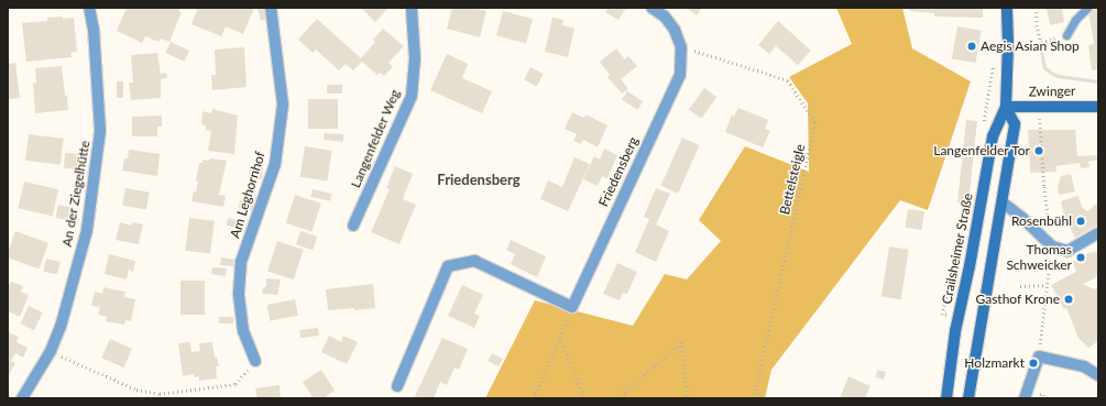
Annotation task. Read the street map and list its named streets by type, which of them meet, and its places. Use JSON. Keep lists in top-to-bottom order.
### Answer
{
  "streets": {
    "main road": ["Zwinger", "Crailsheimer Straße"],
    "street": [
      "Langenfelder Weg",
      "Friedensberg",
      "An der Ziegelhütte",
      "Am Leghornhof"
    ],
    "path": ["Bettelsteigle"]
  },
  "crossings": [
    ["Zwinger", "Crailsheimer Straße"],
    ["Friedensberg", "Bettelsteigle"]
  ],
  "districts": ["Friedensberg"],
  "places": [
    "Aegis Asian Shop",
    "Langenfelder Tor",
    "Rosenbühl",
    "Thomas Schweicker",
    "Gasthof Krone",
    "Holzmarkt"
  ]
}
